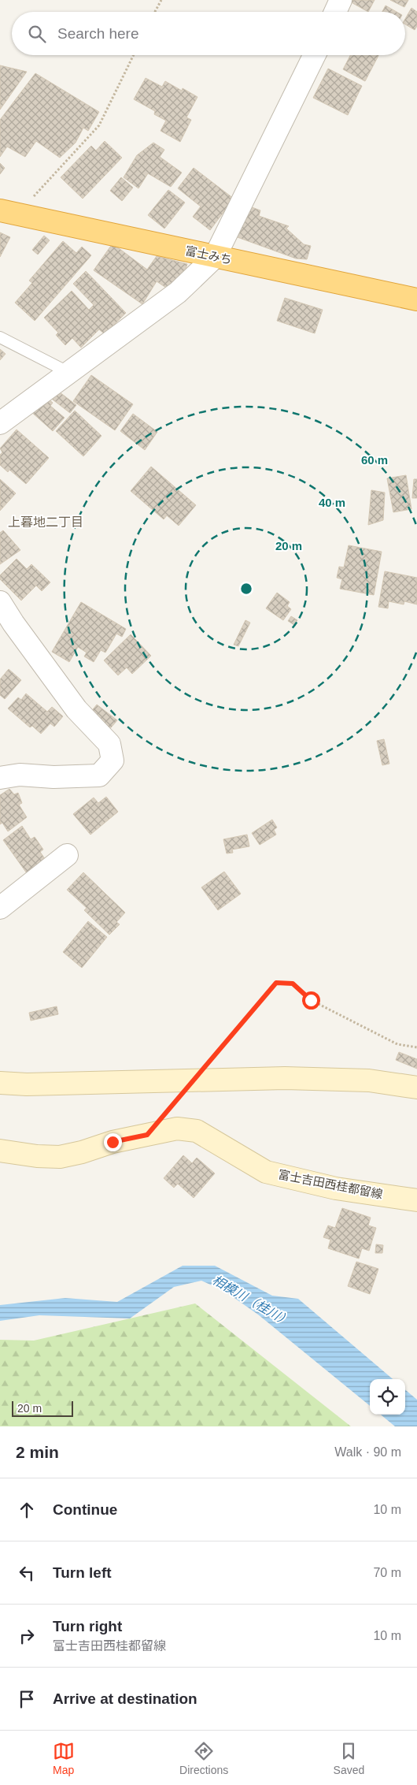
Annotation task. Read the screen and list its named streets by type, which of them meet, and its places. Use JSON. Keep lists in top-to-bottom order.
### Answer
{
  "streets": {
    "highway": ["富士みち"],
    "main road": ["富士吉田西桂都留線"]
  },
  "districts": ["上暮地二丁目"],
  "water": ["相模川（桂川）"],
  "scale_bar": "20 m",
  "page": {
    "search": "Search here",
    "scale": "20 m",
    "heading": ["2 min", "Walk · 90 m"],
    "list": [
      ["Continue", "10 m"],
      ["Turn left", "70 m"],
      ["Turn right", "富士吉田西桂都留線", "10 m"],
      "Arrive at destination"
    ],
    "nav": ["Map", "Directions", "Saved"]
  },
  "rings": ["60 m", "40 m", "20 m"]
}
